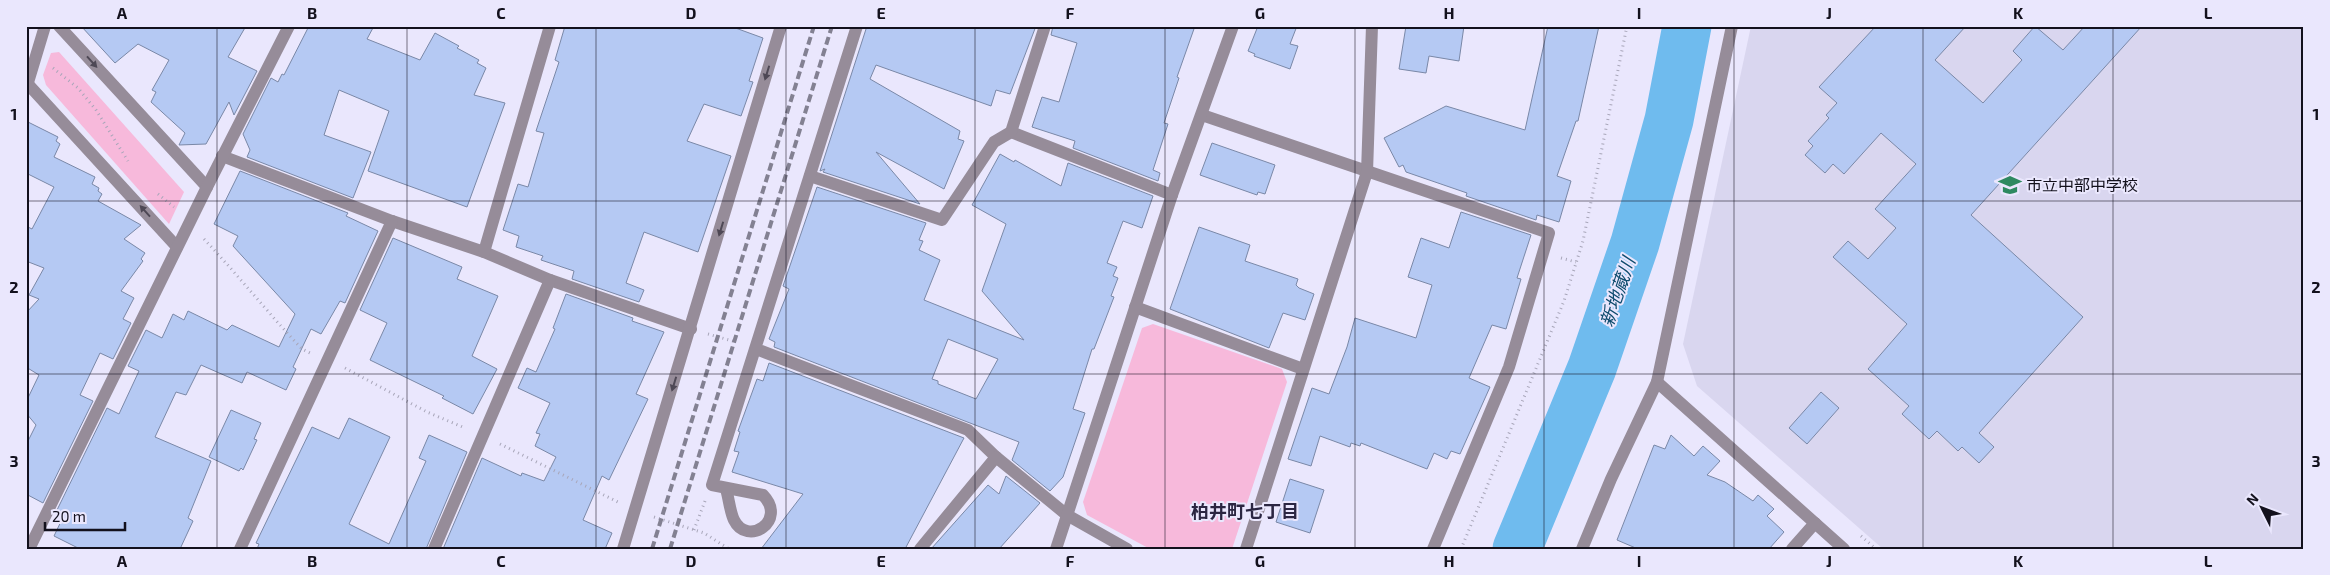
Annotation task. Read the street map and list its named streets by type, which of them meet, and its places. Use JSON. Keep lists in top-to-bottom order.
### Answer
{
  "districts": ["柏井町七丁目"],
  "water": ["新地蔵川"],
  "places": {
    "school or university": ["市立中部中学校"]
  },
  "scale_bar": "20 m",
  "north": "top left",
  "grid": {
    "columns": [
      "A",
      "B",
      "C",
      "D",
      "E",
      "F",
      "G",
      "H",
      "I",
      "J",
      "K",
      "L"
    ],
    "rows": ["1", "2", "3"]
  }
}
